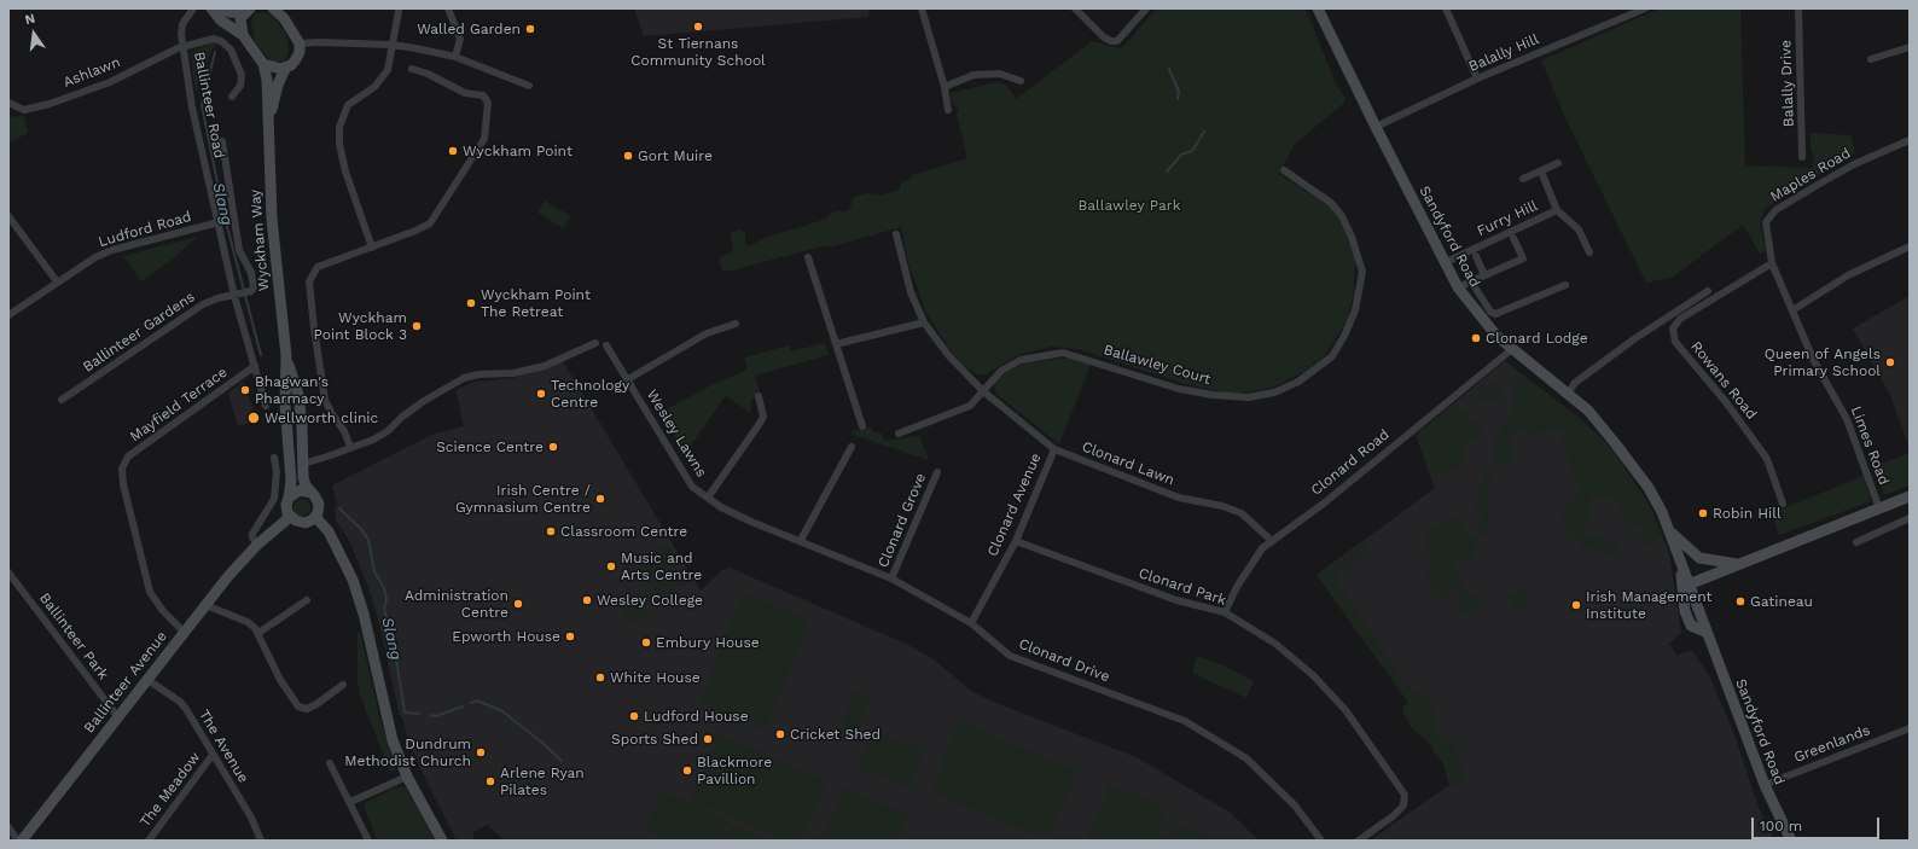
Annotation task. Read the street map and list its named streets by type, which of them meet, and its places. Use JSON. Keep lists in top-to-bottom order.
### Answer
{
  "streets": {
    "main road": ["Sandyford Road", "Wyckham Way", "Ballinteer Avenue"],
    "street": [
      "Balally Hill",
      "Ashlawn",
      "Balally Drive",
      "Ballinteer Road",
      "Maples Road",
      "Furry Hill",
      "Ludford Road",
      "Ballinteer Gardens",
      "Ballawley Court",
      "Rowans Road",
      "Mayfield Terrace",
      "Wesley Lawns",
      "Limes Road",
      "Clonard Road",
      "Clonard Lawn",
      "Clonard Avenue",
      "Clonard Grove",
      "Clonard Park",
      "Ballinteer Park",
      "Clonard Drive",
      "Greenlands",
      "The Avenue",
      "The Meadow"
    ]
  },
  "crossings": [
    ["Balally Hill", "Sandyford Road"],
    ["Ashlawn", "Ballinteer Road"],
    ["Ballinteer Road", "Ludford Road"],
    ["Ballinteer Road", "Ballinteer Gardens"],
    ["Ballinteer Road", "Mayfield Terrace"],
    ["Maples Road", "Rowans Road"],
    ["Maples Road", "Limes Road"],
    ["Furry Hill", "Sandyford Road"],
    ["Sandyford Road", "Clonard Road"],
    ["Sandyford Road", "Greenlands"],
    ["Wyckham Way", "Ballinteer Avenue"],
    ["Ballawley Court", "Clonard Lawn"],
    ["Rowans Road", "Limes Road"],
    ["Mayfield Terrace", "Ballinteer Avenue"],
    ["Wesley Lawns", "Clonard Drive"],
    ["Clonard Road", "Clonard Lawn"],
    ["Clonard Road", "Clonard Park"],
    ["Clonard Lawn", "Clonard Avenue"],
    ["Clonard Avenue", "Clonard Park"],
    ["Clonard Avenue", "Clonard Drive"],
    ["Clonard Grove", "Clonard Drive"],
    ["Ballinteer Park", "Ballinteer Avenue"],
    ["Ballinteer Avenue", "The Avenue"],
    ["The Avenue", "The Meadow"]
  ],
  "water": ["Slang"],
  "parks": ["Ballawley Park"],
  "places": [
    "St Tiernans Community School",
    "Walled Garden",
    "Wyckham Point",
    "Gort Muire",
    "Wyckham Point The Retreat",
    "Wyckham Point Block 3",
    "Clonard Lodge",
    "Queen of Angels Primary School",
    "Bhagwan's Pharmacy",
    "Technology Centre",
    "Wellworth clinic",
    "Science Centre",
    "Irish Centre / Gymnasium Centre",
    "Robin Hill",
    "Classroom Centre",
    "Music and Arts Centre",
    "Wesley College",
    "Gatineau",
    "Administration Centre",
    "Irish Management Institute",
    "Epworth House",
    "Embury House",
    "White House",
    "Ludford House",
    "Cricket Shed",
    "Sports Shed",
    "Dundrum Methodist Church",
    "Blackmore Pavillion",
    "Arlene Ryan Pilates"
  ],
  "scale_bar": "100 m",
  "north": "top"
}
